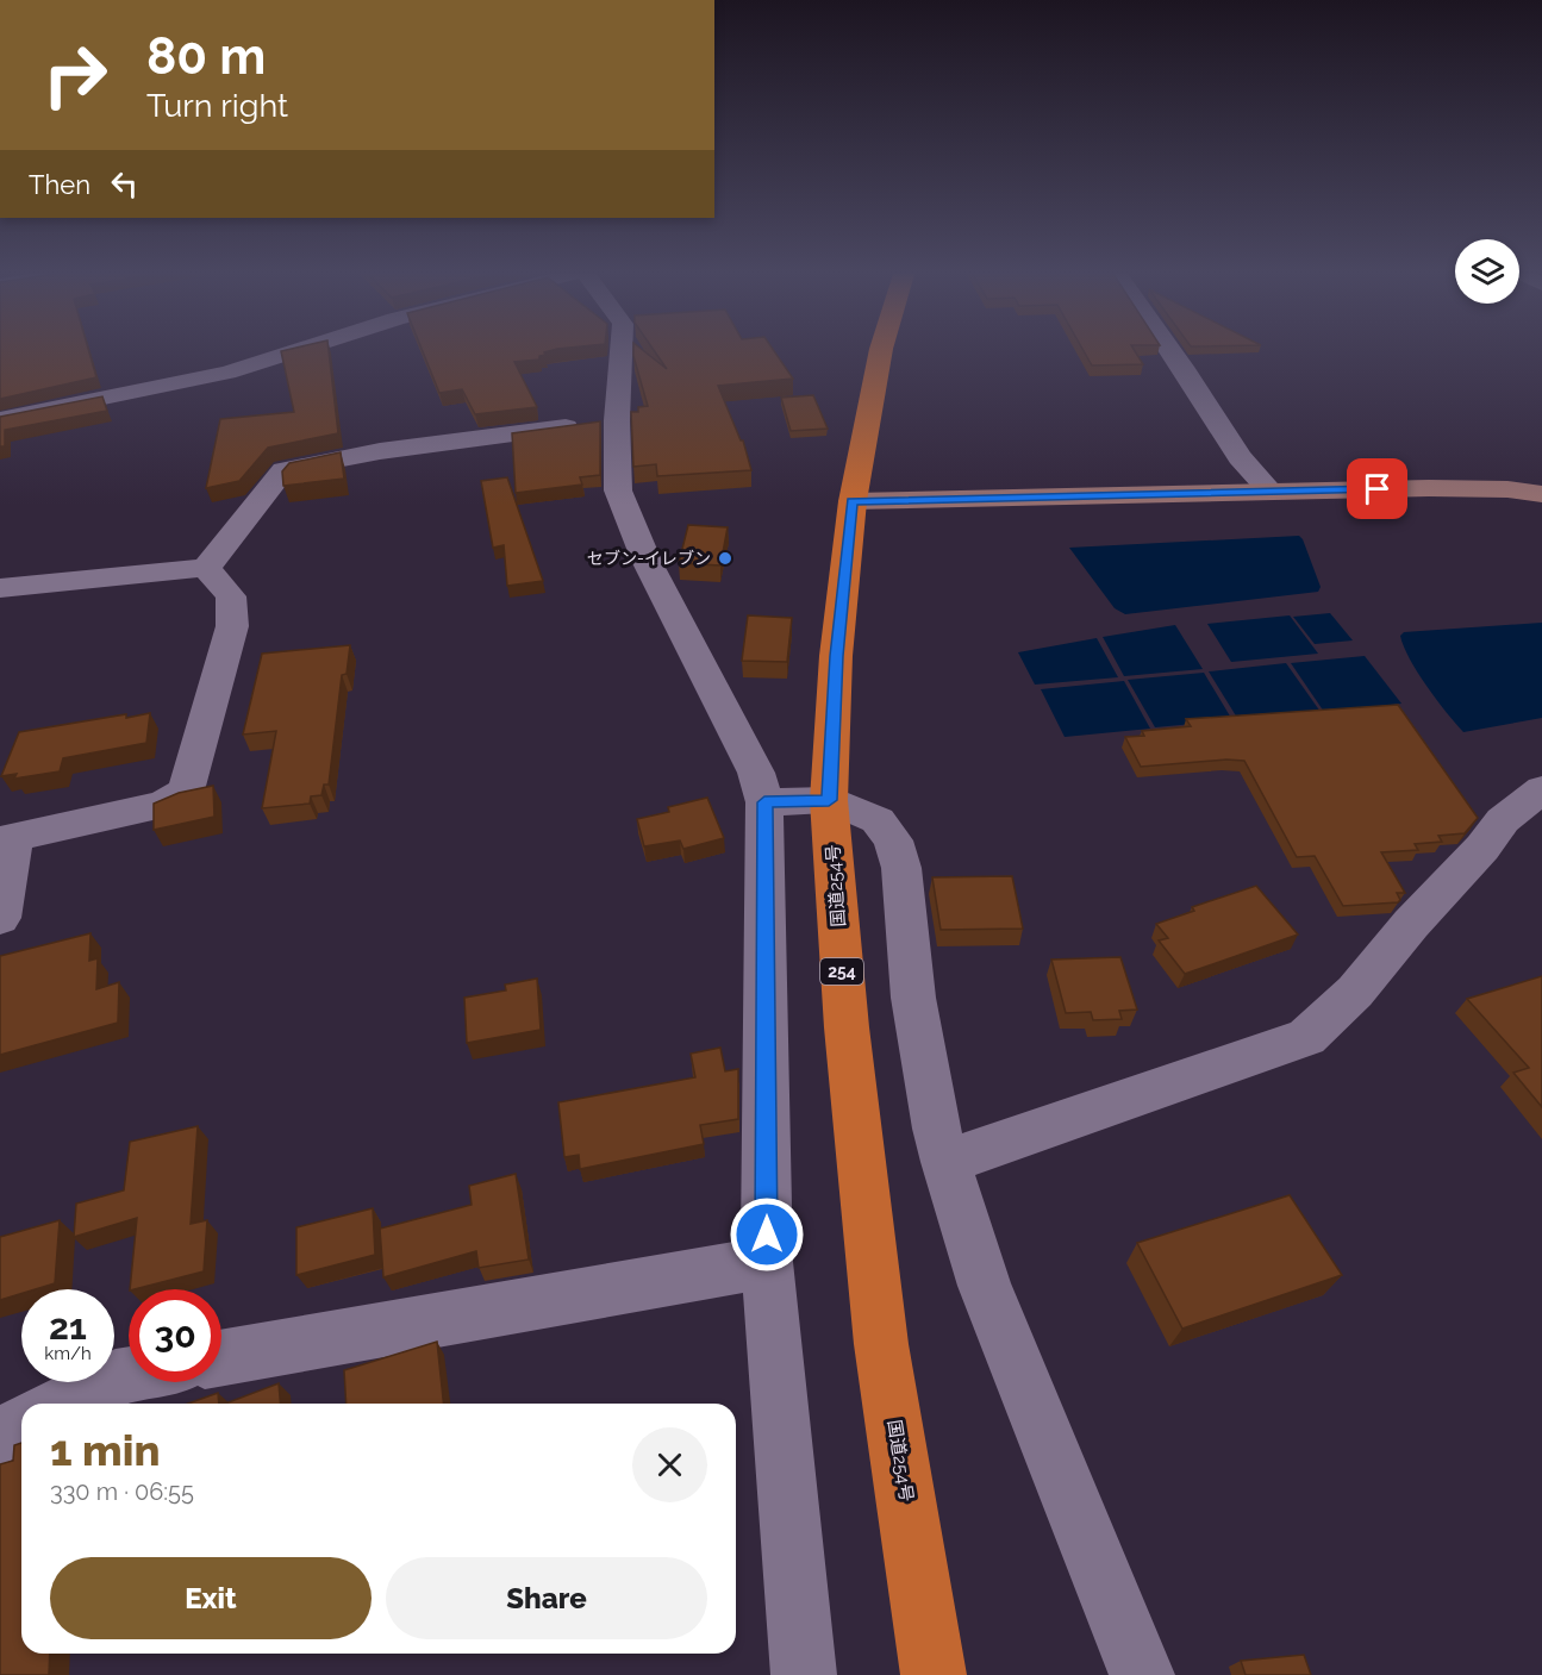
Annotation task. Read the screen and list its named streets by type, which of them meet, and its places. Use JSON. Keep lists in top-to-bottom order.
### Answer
{
  "streets": {
    "highway": ["国道254号", "254"]
  },
  "places": ["セブン-イレブン"],
  "page": {
    "turn": ["80 m", "Turn right"],
    "then": "Then",
    "speed": "21 km/h",
    "limit": "30",
    "heading": ["1 min", "330 m · 06:55"],
    "buttons": ["Exit", "Share"]
  }
}
